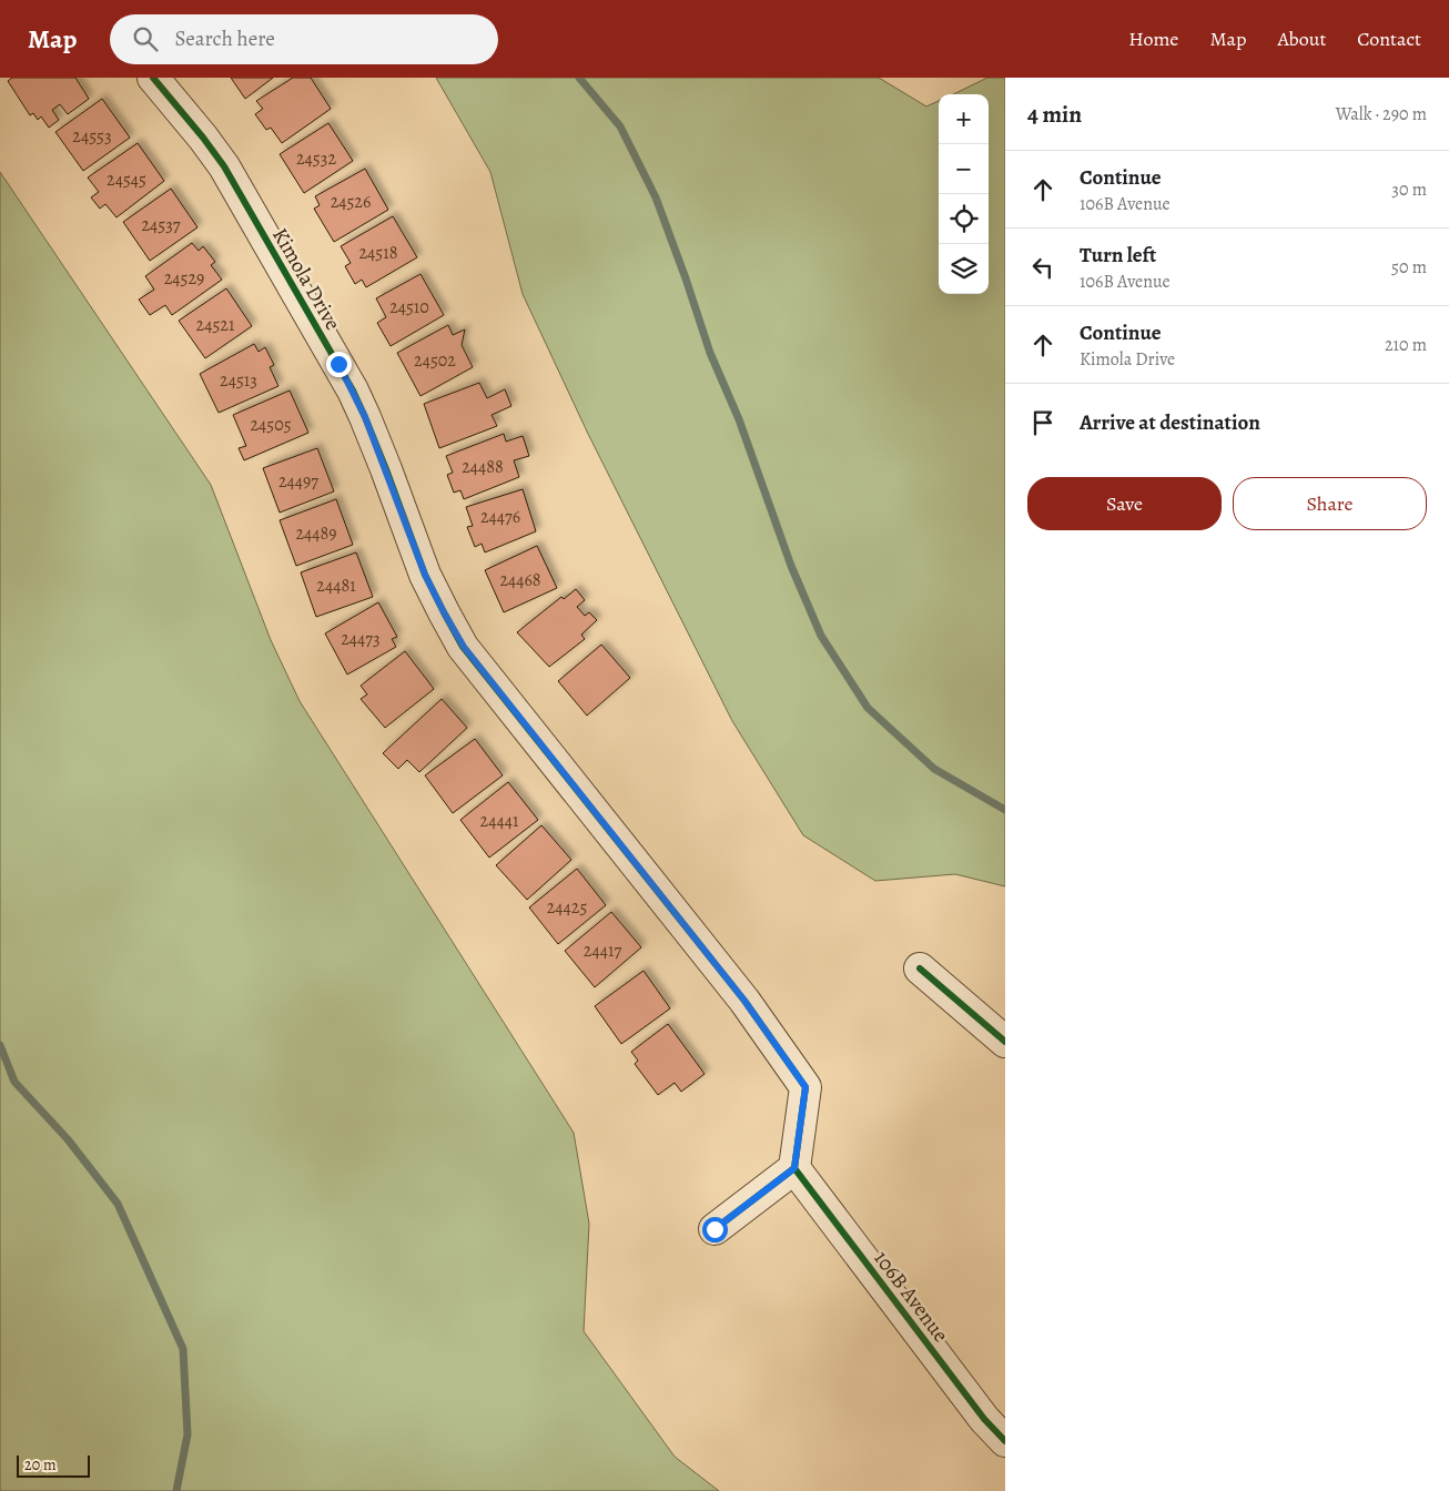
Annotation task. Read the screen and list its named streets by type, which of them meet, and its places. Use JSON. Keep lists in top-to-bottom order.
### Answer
{
  "streets": {
    "street": ["Kimola Drive", "106B Avenue"]
  },
  "crossings": [
    ["Kimola Drive", "106B Avenue"]
  ],
  "house_numbers": [
    "24553",
    "24532",
    "24545",
    "24526",
    "24537",
    "24518",
    "24529",
    "24510",
    "24521",
    "24502",
    "24513",
    "24505",
    "24488",
    "24497",
    "24476",
    "24489",
    "24468",
    "24481",
    "24473",
    "24441",
    "24425",
    "24417"
  ],
  "scale_bar": "20 m",
  "page": {
    "header": "Map",
    "search": "Search here",
    "nav": [
      "Home",
      "Map",
      "About",
      "Contact"
    ],
    "heading": ["4 min", "Walk · 290 m"],
    "map_buttons": ["+", "−"],
    "list": [
      ["Continue", "106B Avenue", "30 m"],
      ["Turn left", "106B Avenue", "50 m"],
      ["Continue", "Kimola Drive", "210 m"],
      "Arrive at destination"
    ],
    "buttons": ["Save", "Share"],
    "scale": "20 m"
  }
}
